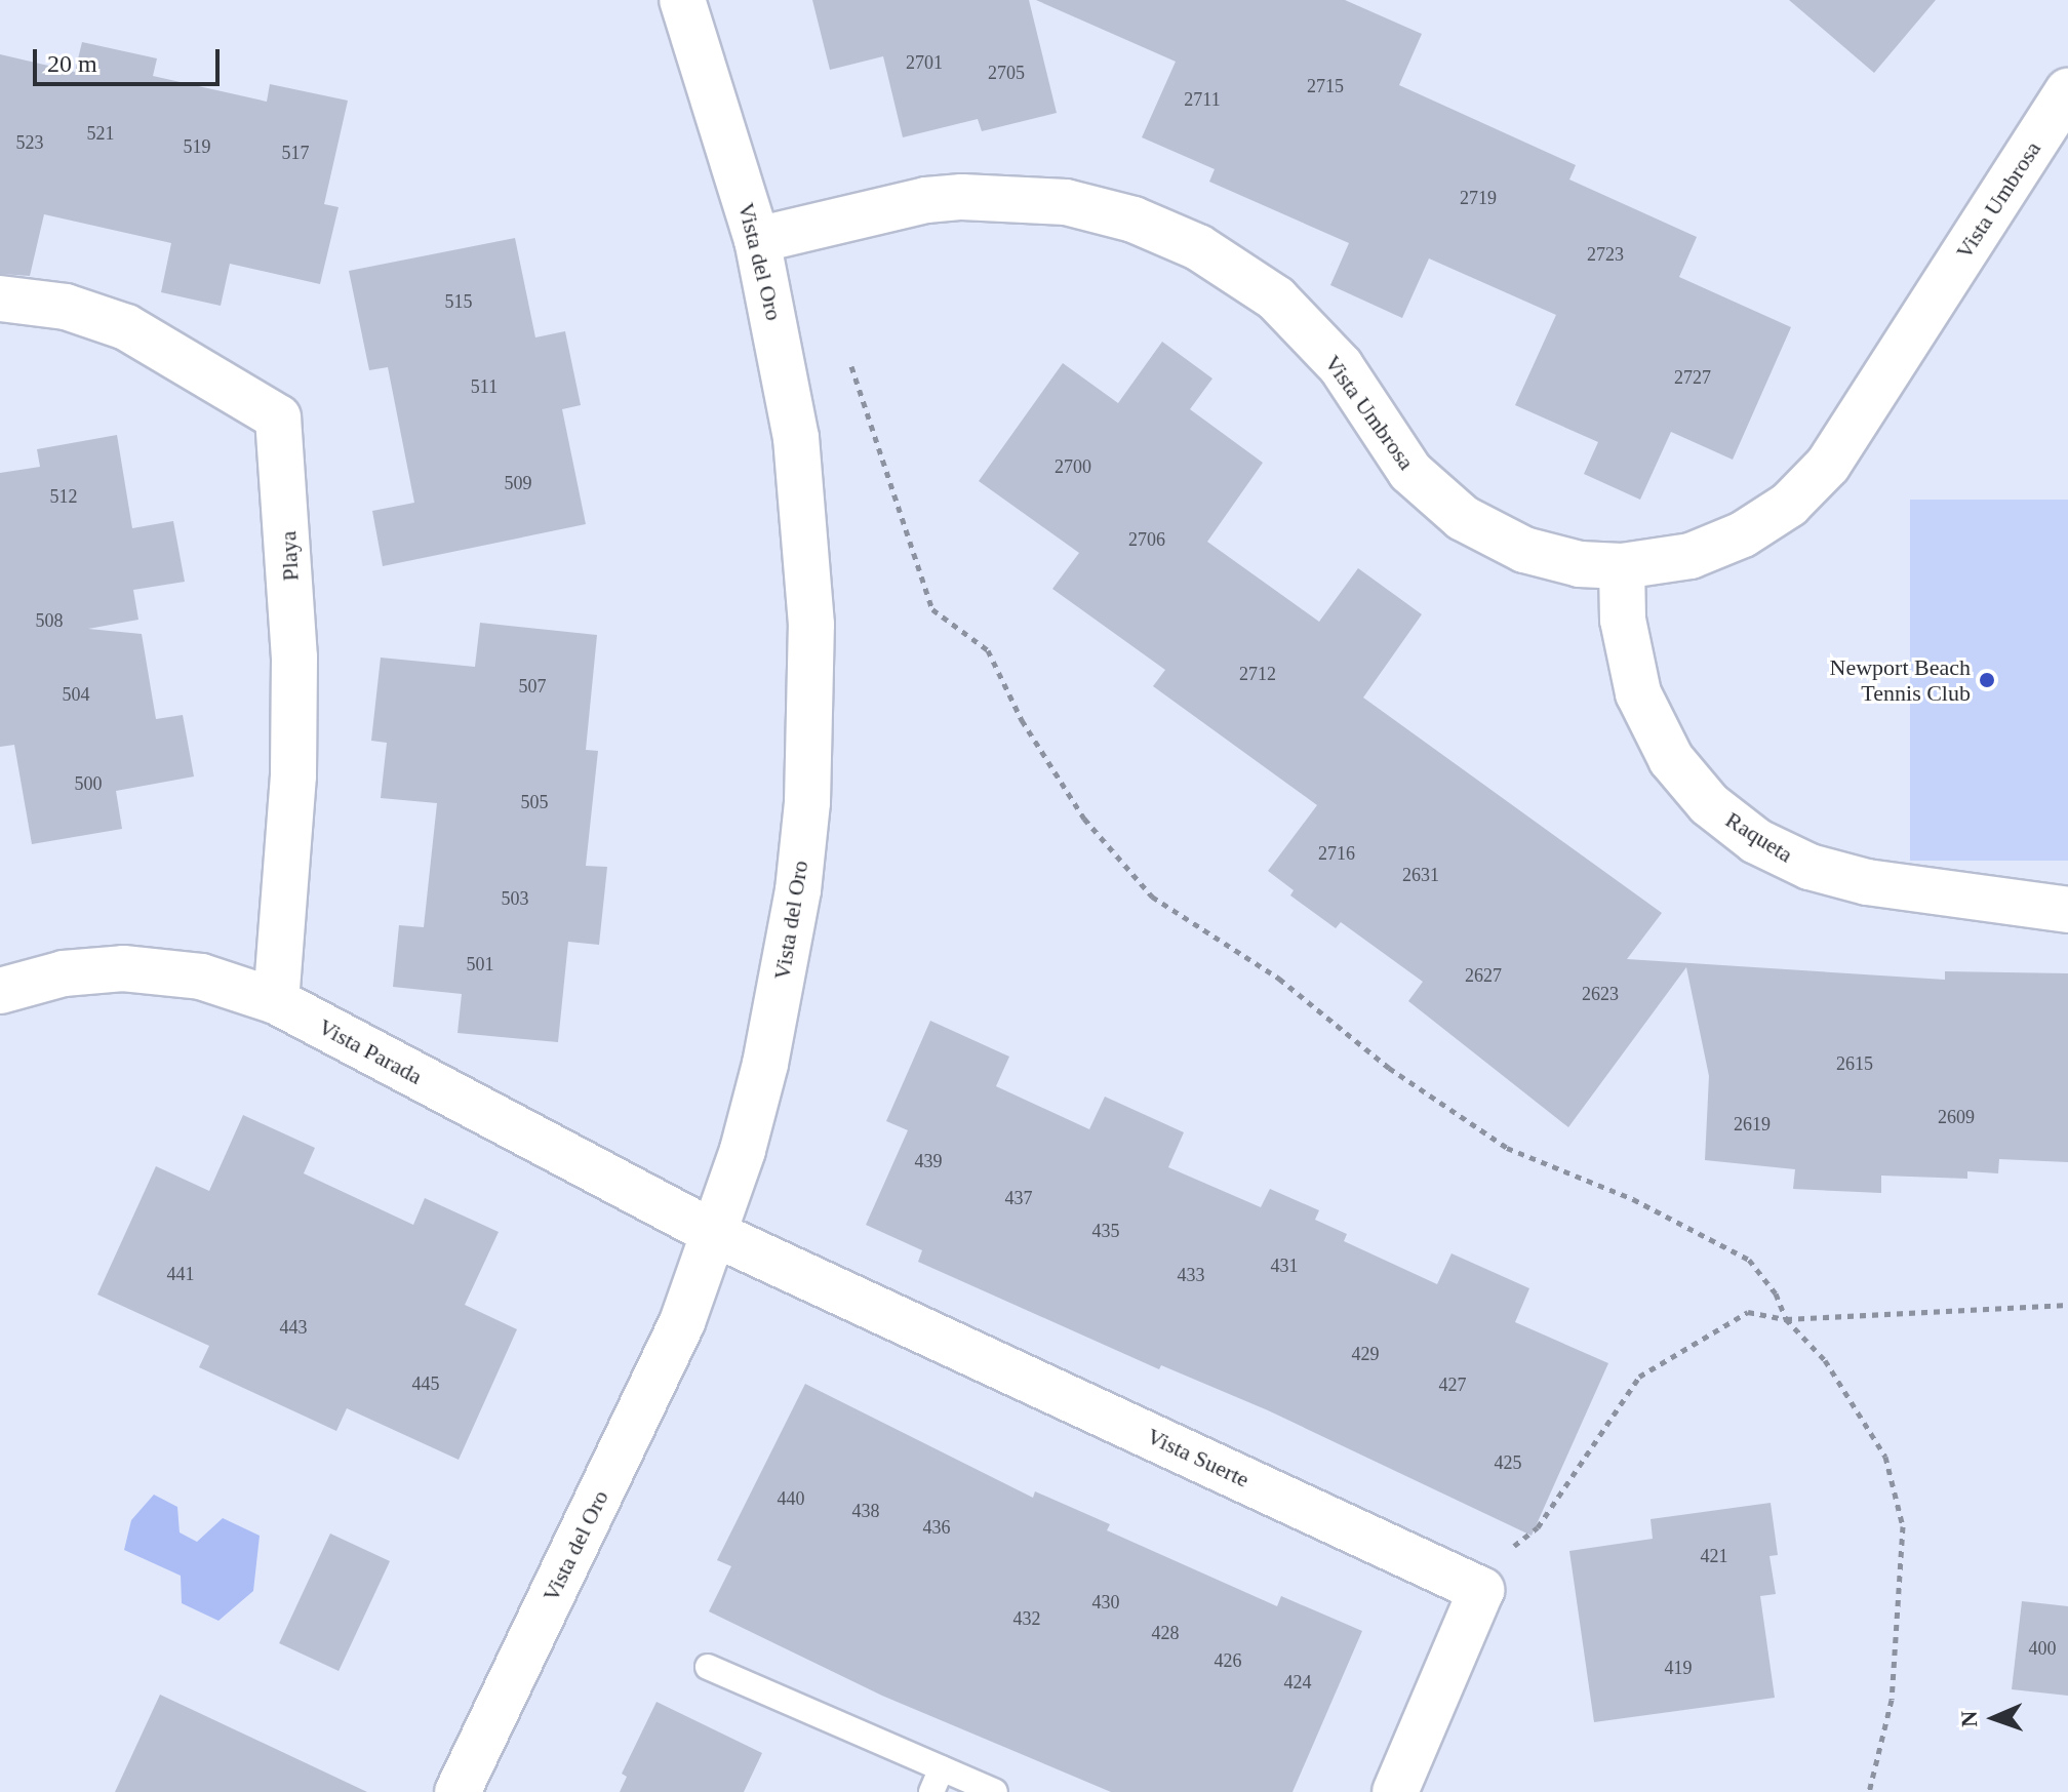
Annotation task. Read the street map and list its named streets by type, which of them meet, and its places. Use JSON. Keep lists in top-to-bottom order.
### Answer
{
  "streets": {
    "street": [
      "Vista Umbrosa",
      "Vista del Oro",
      "Playa",
      "Raqueta",
      "Vista Parada",
      "Vista Suerte"
    ]
  },
  "crossings": [
    ["Vista Umbrosa", "Vista del Oro"],
    ["Vista Umbrosa", "Raqueta"],
    ["Vista del Oro", "Vista Parada"],
    ["Vista del Oro", "Vista Suerte"],
    ["Playa", "Vista Parada"],
    ["Vista Parada", "Vista Suerte"]
  ],
  "places": ["Newport Beach Tennis Club"],
  "house_numbers": [
    "2701",
    "2705",
    "2715",
    "2711",
    "521",
    "523",
    "519",
    "517",
    "2719",
    "2723",
    "515",
    "2727",
    "511",
    "2700",
    "509",
    "512",
    "2706",
    "508",
    "2712",
    "507",
    "504",
    "500",
    "505",
    "2716",
    "2631",
    "503",
    "501",
    "2627",
    "2623",
    "2615",
    "2609",
    "2619",
    "439",
    "437",
    "435",
    "431",
    "441",
    "433",
    "443",
    "429",
    "445",
    "427",
    "425",
    "440",
    "438",
    "436",
    "421",
    "430",
    "432",
    "428",
    "400",
    "426",
    "419",
    "424"
  ],
  "scale_bar": "20 m",
  "north": "left"
}
